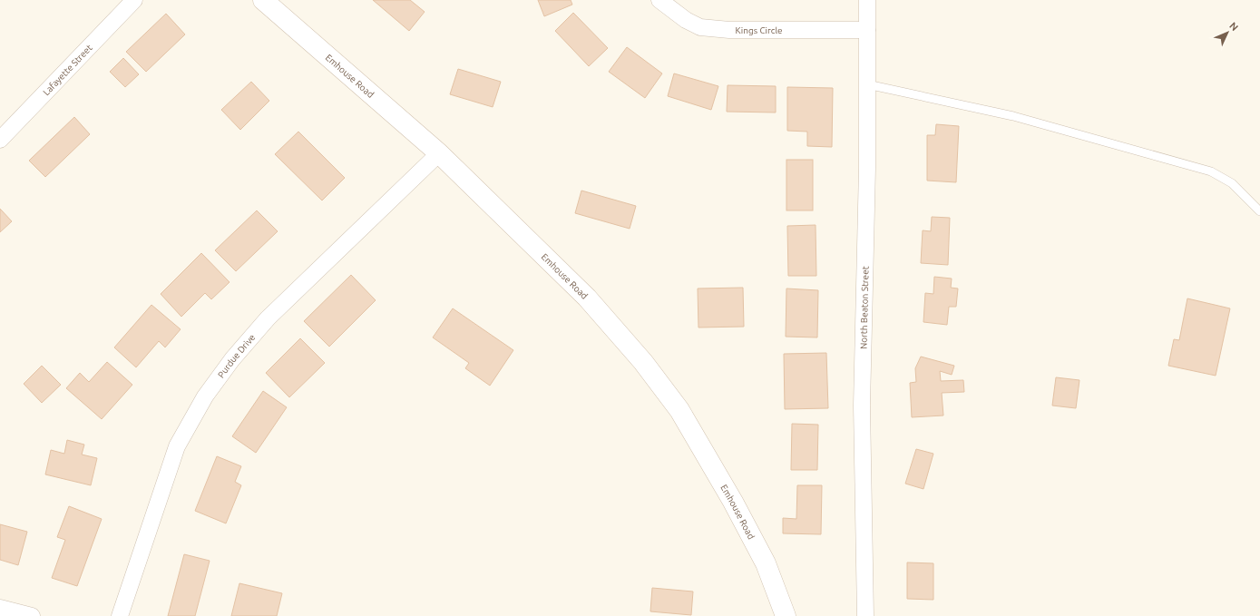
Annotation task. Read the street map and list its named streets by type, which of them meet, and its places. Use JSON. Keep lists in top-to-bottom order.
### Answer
{
  "streets": {
    "main road": ["Emhouse Road"],
    "street": [
      "Kings Circle",
      "Lafayette Street",
      "North Beaton Street",
      "Purdue Drive"
    ]
  },
  "crossings": [
    ["Kings Circle", "North Beaton Street"],
    ["Emhouse Road", "Purdue Drive"]
  ],
  "north": "top right"
}
